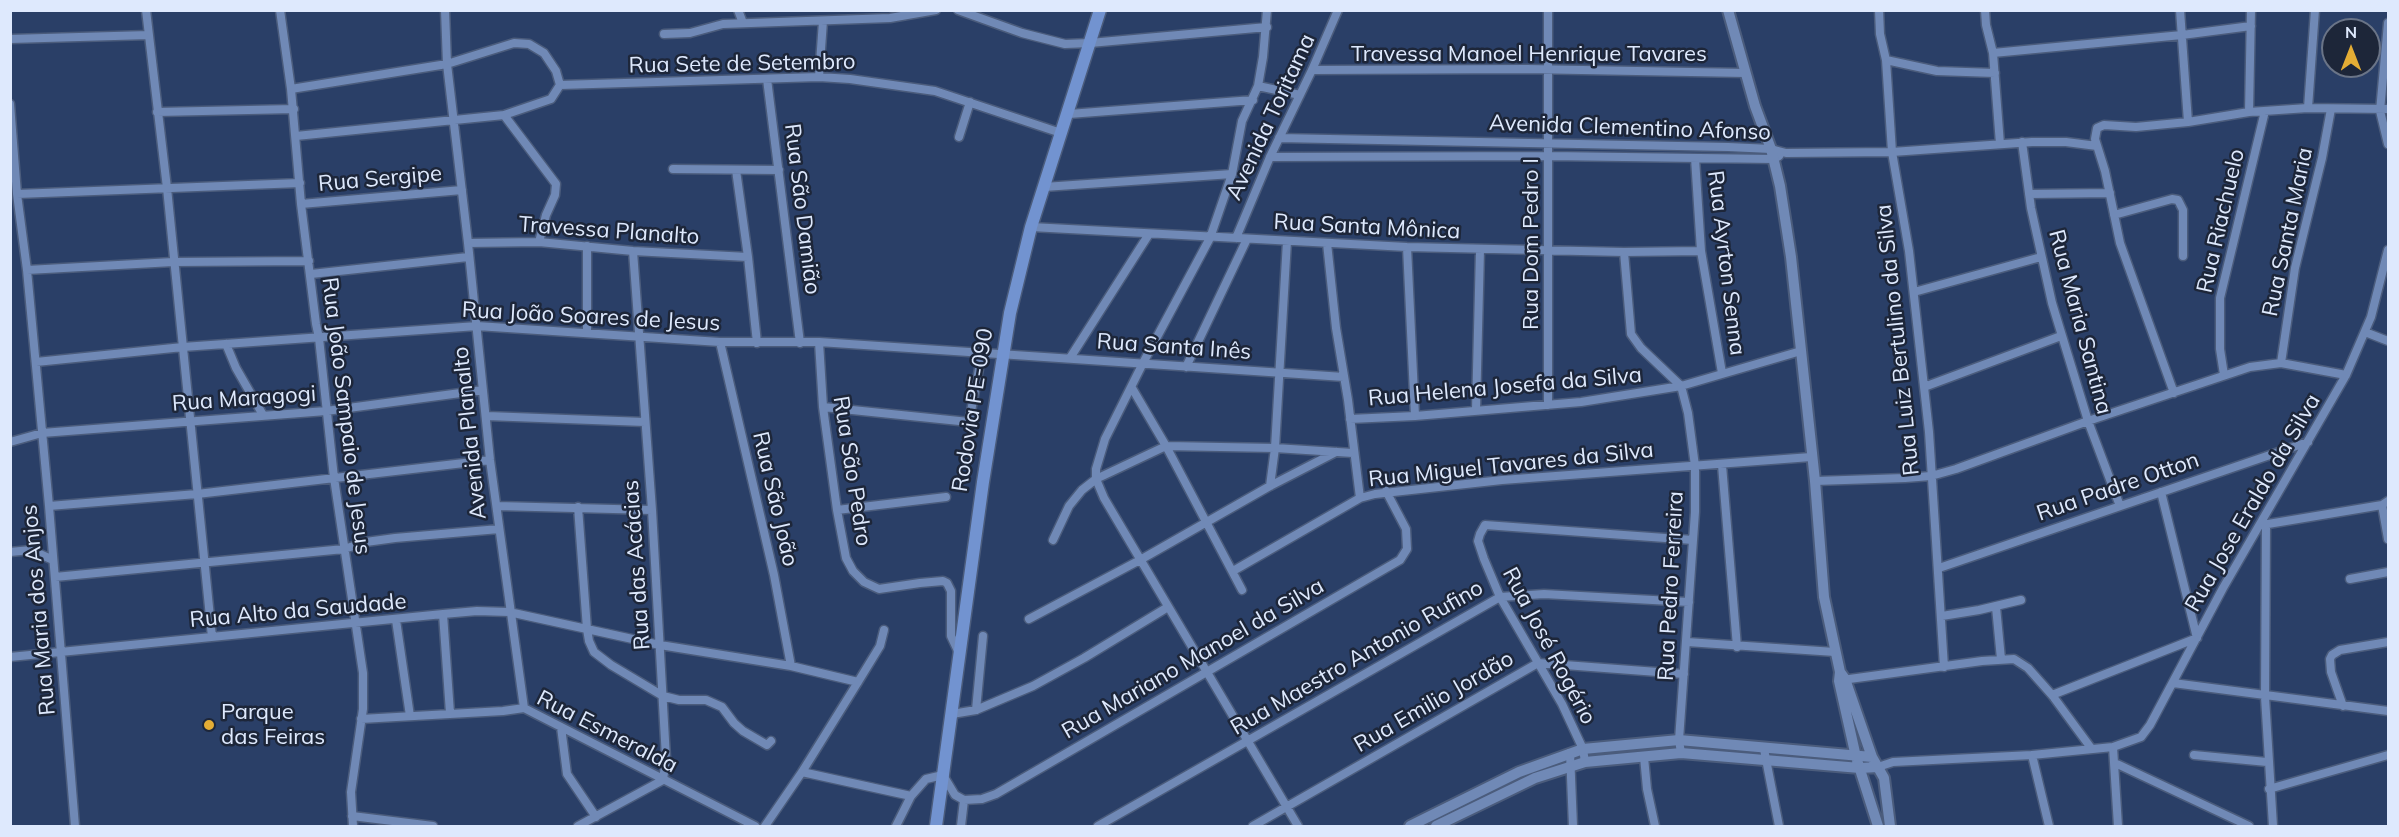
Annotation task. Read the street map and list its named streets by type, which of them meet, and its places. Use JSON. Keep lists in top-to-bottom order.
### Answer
{
  "streets": {
    "main road": ["Rodovia PE-090"],
    "street": [
      "Travessa Manoel Henrique Tavares",
      "Rua Sete de Setembro",
      "Avenida Toritama",
      "Avenida Clementino Afonso",
      "Rua Sergipe",
      "Rua São Damião",
      "Rua Riachuelo",
      "Rua Santa Mônica",
      "Travessa Planalto",
      "Rua Santa Maria",
      "Rua Dom Pedro I",
      "Rua Ayrton Senna",
      "Rua João Soares de Jesus",
      "Rua Maria Santina",
      "Rua Luiz Bertulino da Silva",
      "Rua Santa Inês",
      "Rua Helena Josefa da Silva",
      "Rua Maragogi",
      "Rua João Sampaio de Jesus",
      "Avenida Planalto",
      "Rua Miguel Tavares da Silva",
      "Rua São Pedro",
      "Rua Padre Otton",
      "Rua São João",
      "Rua Jose Eraldo da Silva",
      "Rua das Acácias",
      "Rua Pedro Ferreira",
      "Rua Maria dos Anjos",
      "Rua Alto da Saudade",
      "Rua José Rogério",
      "Rua Maestro Antonio Rufino",
      "Rua Mariano Manoel da Silva",
      "Rua Emilio Jordão",
      "Rua Esmeralda"
    ]
  },
  "crossings": [
    ["Travessa Manoel Henrique Tavares", "Avenida Toritama"],
    ["Travessa Manoel Henrique Tavares", "Rua Dom Pedro I"],
    ["Rua Sete de Setembro", "Rua São Damião"],
    ["Rua Sete de Setembro", "Rodovia PE-090"],
    ["Avenida Toritama", "Avenida Clementino Afonso"],
    ["Avenida Toritama", "Rua Santa Mônica"],
    ["Avenida Toritama", "Rua Santa Inês"],
    ["Avenida Clementino Afonso", "Rua Dom Pedro I"],
    ["Avenida Clementino Afonso", "Rua Ayrton Senna"],
    ["Avenida Clementino Afonso", "Rua Luiz Bertulino da Silva"],
    ["Rua Sergipe", "Rua João Sampaio de Jesus"],
    ["Rua Sergipe", "Avenida Planalto"],
    ["Rua São Damião", "Rua João Soares de Jesus"],
    ["Rua Santa Mônica", "Rua Dom Pedro I"],
    ["Rua Santa Mônica", "Rua Ayrton Senna"],
    ["Rua Santa Mônica", "Rodovia PE-090"],
    ["Travessa Planalto", "Avenida Planalto"],
    ["Travessa Planalto", "Rua das Acácias"],
    ["Rua Dom Pedro I", "Rua Helena Josefa da Silva"],
    ["Rua Ayrton Senna", "Rua Helena Josefa da Silva"],
    ["Rua João Soares de Jesus", "Rua Santa Inês"],
    ["Rua João Soares de Jesus", "Rodovia PE-090"],
    ["Rua João Soares de Jesus", "Rua João Sampaio de Jesus"],
    ["Rua João Soares de Jesus", "Avenida Planalto"],
    ["Rua João Soares de Jesus", "Rua São Pedro"],
    ["Rua João Soares de Jesus", "Rua São João"],
    ["Rua João Soares de Jesus", "Rua das Acácias"],
    ["Rua João Soares de Jesus", "Rua Maria dos Anjos"],
    ["Rua Maria Santina", "Rua Padre Otton"],
    ["Rua Luiz Bertulino da Silva", "Rua Padre Otton"],
    ["Rua Santa Inês", "Rodovia PE-090"],
    ["Rua Helena Josefa da Silva", "Rua Pedro Ferreira"],
    ["Rua Maragogi", "Rua João Sampaio de Jesus"],
    ["Rua Maragogi", "Avenida Planalto"],
    ["Rua Maragogi", "Rua Maria dos Anjos"],
    ["Rodovia PE-090", "Rua São Pedro"],
    ["Rua João Sampaio de Jesus", "Rua Alto da Saudade"],
    ["Rua João Sampaio de Jesus", "Rua Esmeralda"],
    ["Avenida Planalto", "Rua Alto da Saudade"],
    ["Avenida Planalto", "Rua Esmeralda"],
    ["Rua Miguel Tavares da Silva", "Rua Pedro Ferreira"],
    ["Rua Miguel Tavares da Silva", "Rua Mariano Manoel da Silva"],
    ["Rua Padre Otton", "Rua Jose Eraldo da Silva"],
    ["Rua São João", "Rua Alto da Saudade"],
    ["Rua das Acácias", "Rua Alto da Saudade"],
    ["Rua das Acácias", "Rua Esmeralda"],
    ["Rua Pedro Ferreira", "Rua José Rogério"],
    ["Rua Pedro Ferreira", "Rua Maestro Antonio Rufino"],
    ["Rua Pedro Ferreira", "Rua Emilio Jordão"],
    ["Rua Maria dos Anjos", "Rua Alto da Saudade"],
    ["Rua José Rogério", "Rua Maestro Antonio Rufino"],
    ["Rua José Rogério", "Rua Emilio Jordão"]
  ],
  "places": ["Parque das Feiras"],
  "north": "top"
}
